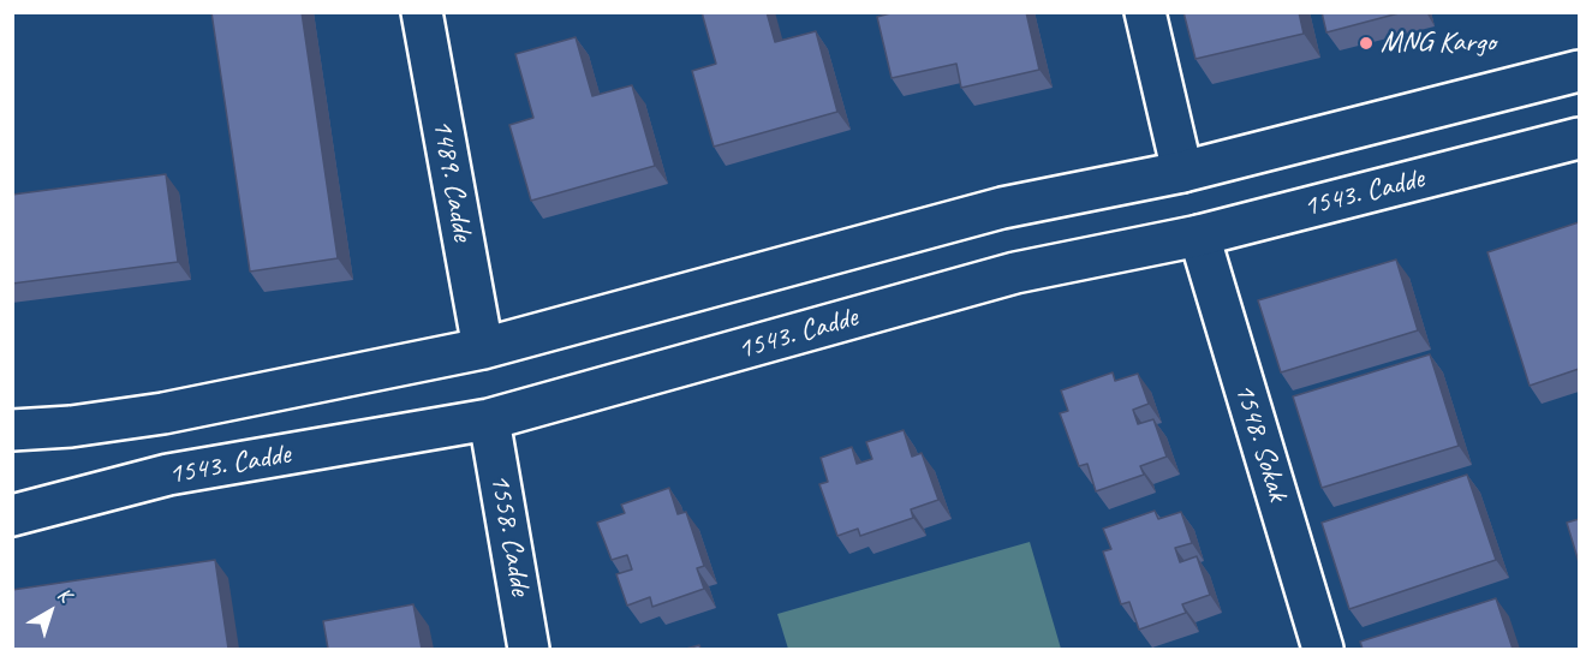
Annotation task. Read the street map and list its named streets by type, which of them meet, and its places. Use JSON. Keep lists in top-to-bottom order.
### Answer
{
  "streets": {
    "main road": [
      "1489. Cadde",
      "1543. Cadde",
      "1548. Sokak",
      "1558. Cadde"
    ]
  },
  "crossings": [
    ["1543. Cadde", "1548. Sokak"],
    ["1543. Cadde", "1558. Cadde"]
  ],
  "places": ["MNG Kargo"],
  "north": "top right"
}
